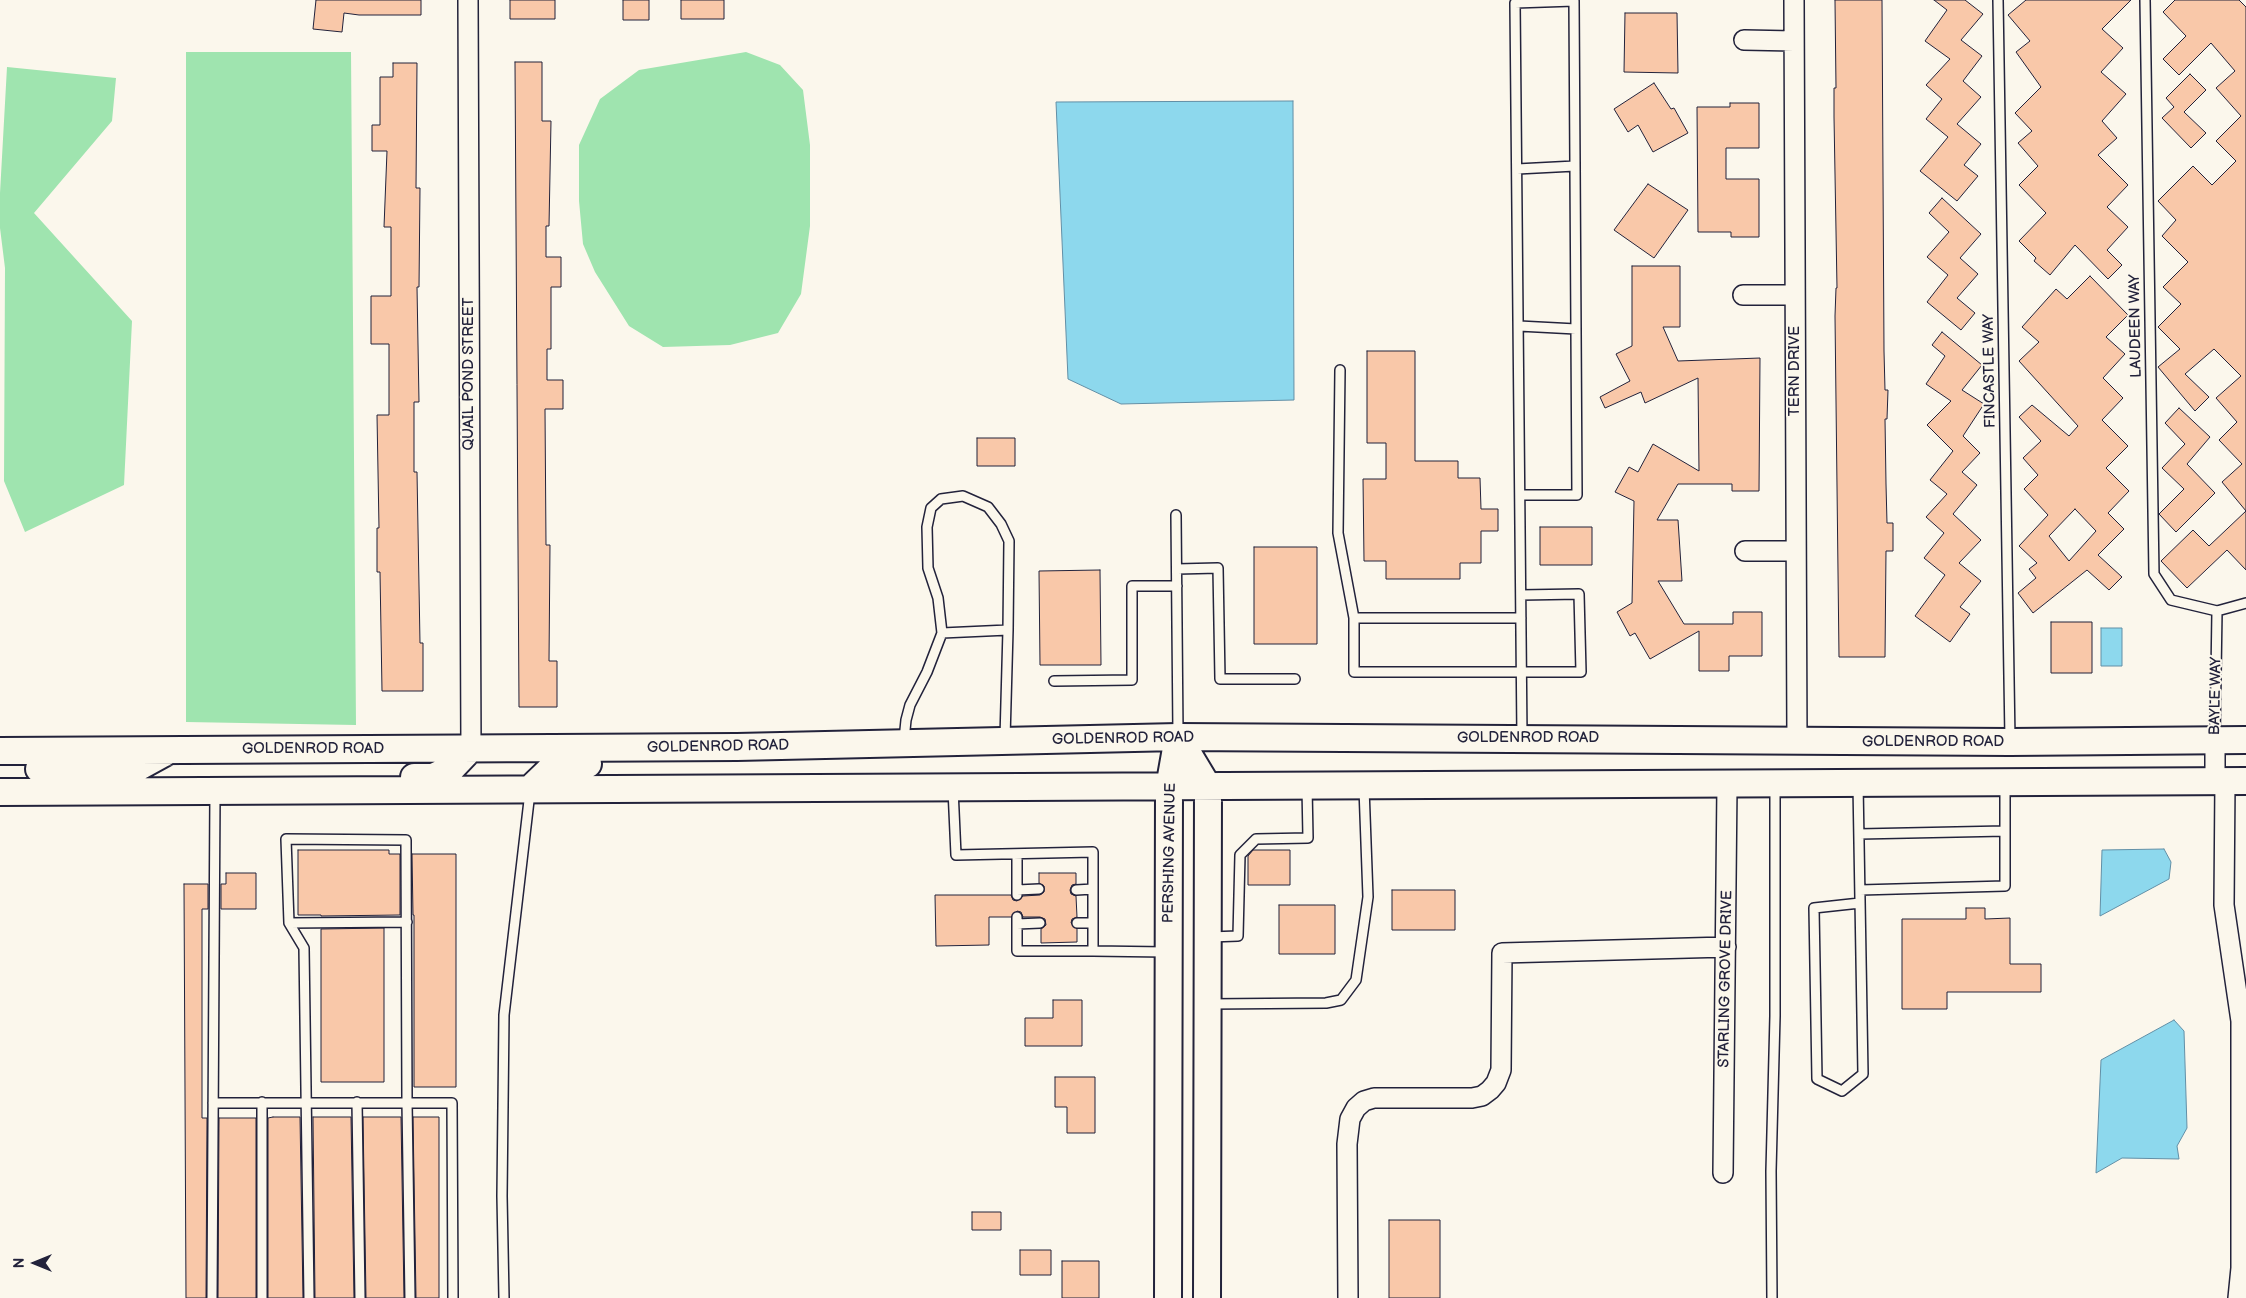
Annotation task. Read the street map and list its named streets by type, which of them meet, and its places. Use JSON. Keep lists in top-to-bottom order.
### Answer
{
  "streets": {
    "main road": ["GOLDENROD ROAD", "PERSHING AVENUE"],
    "street": [
      "TERN DRIVE",
      "QUAIL POND STREET",
      "BAYLE WAY",
      "STARLING GROVE DRIVE"
    ],
    "lane": ["LAUDEEN WAY", "FINCASTLE WAY"]
  },
  "crossings": [
    ["LAUDEEN WAY", "BAYLE WAY"],
    ["TERN DRIVE", "GOLDENROD ROAD"],
    ["FINCASTLE WAY", "GOLDENROD ROAD"],
    ["QUAIL POND STREET", "GOLDENROD ROAD"],
    ["BAYLE WAY", "GOLDENROD ROAD"],
    ["GOLDENROD ROAD", "PERSHING AVENUE"]
  ],
  "north": "left"
}
